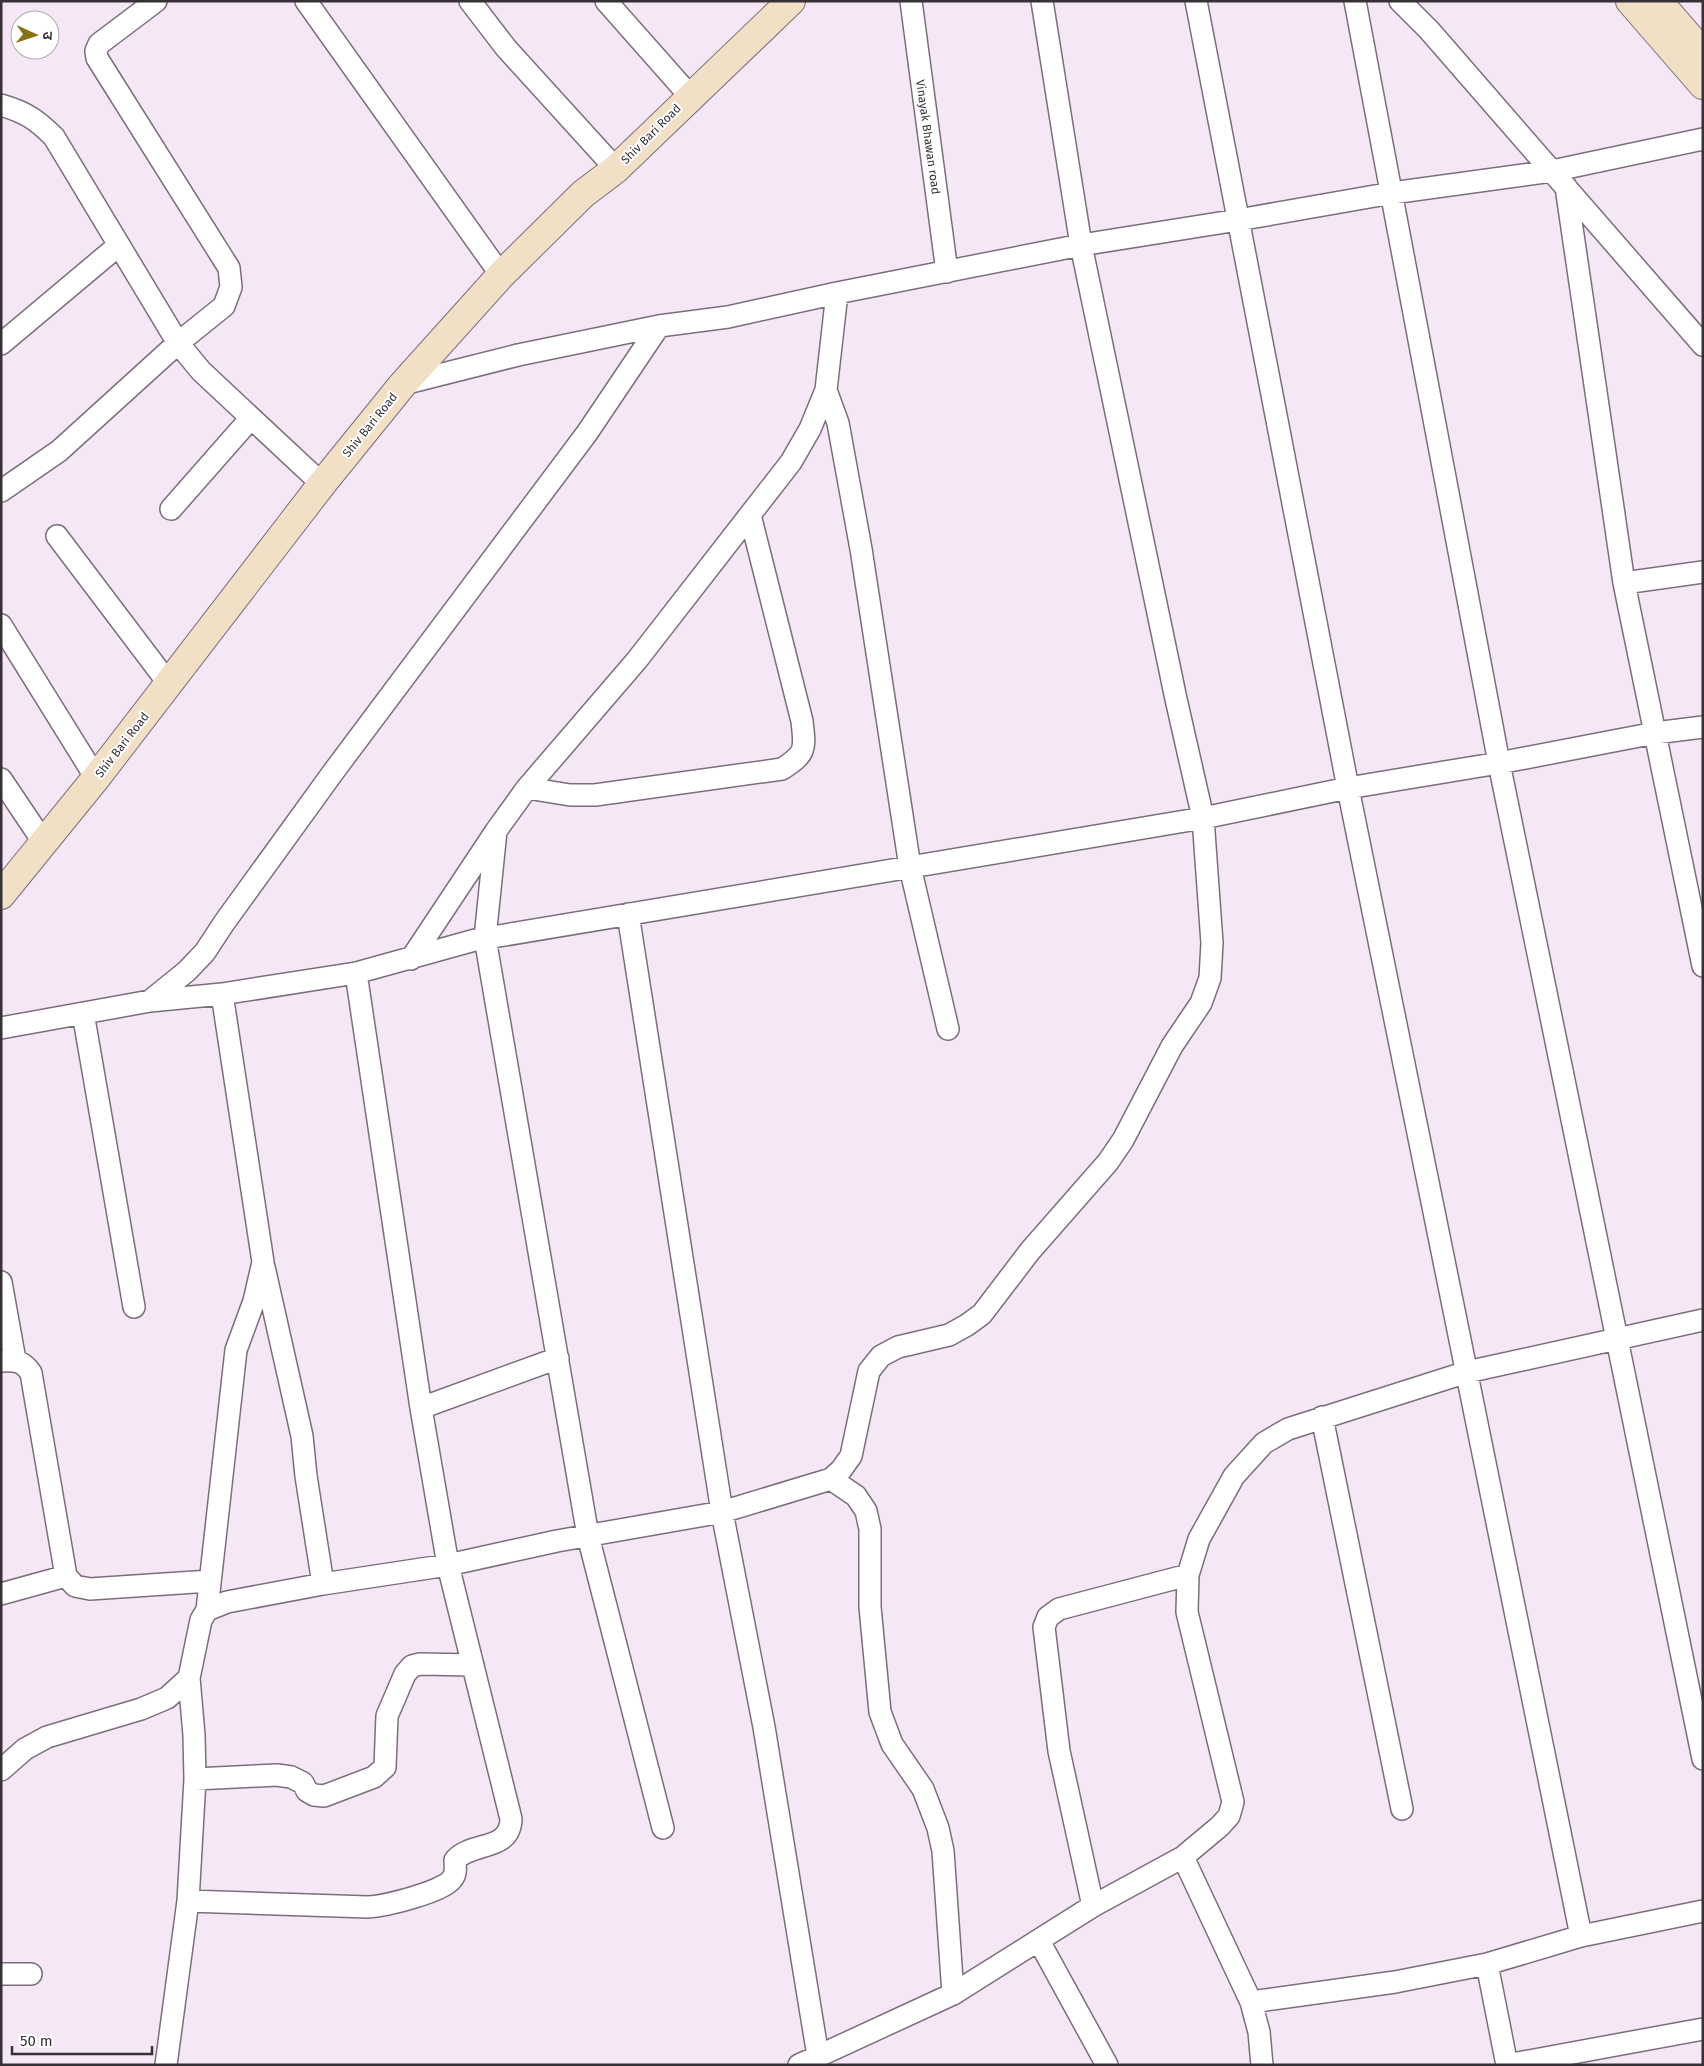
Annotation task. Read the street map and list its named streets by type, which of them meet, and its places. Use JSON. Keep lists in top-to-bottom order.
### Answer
{
  "streets": {
    "street": ["Shiv Bari Road", "Vinayak Bhawan road"]
  },
  "scale_bar": "50 m",
  "north": "right"
}
